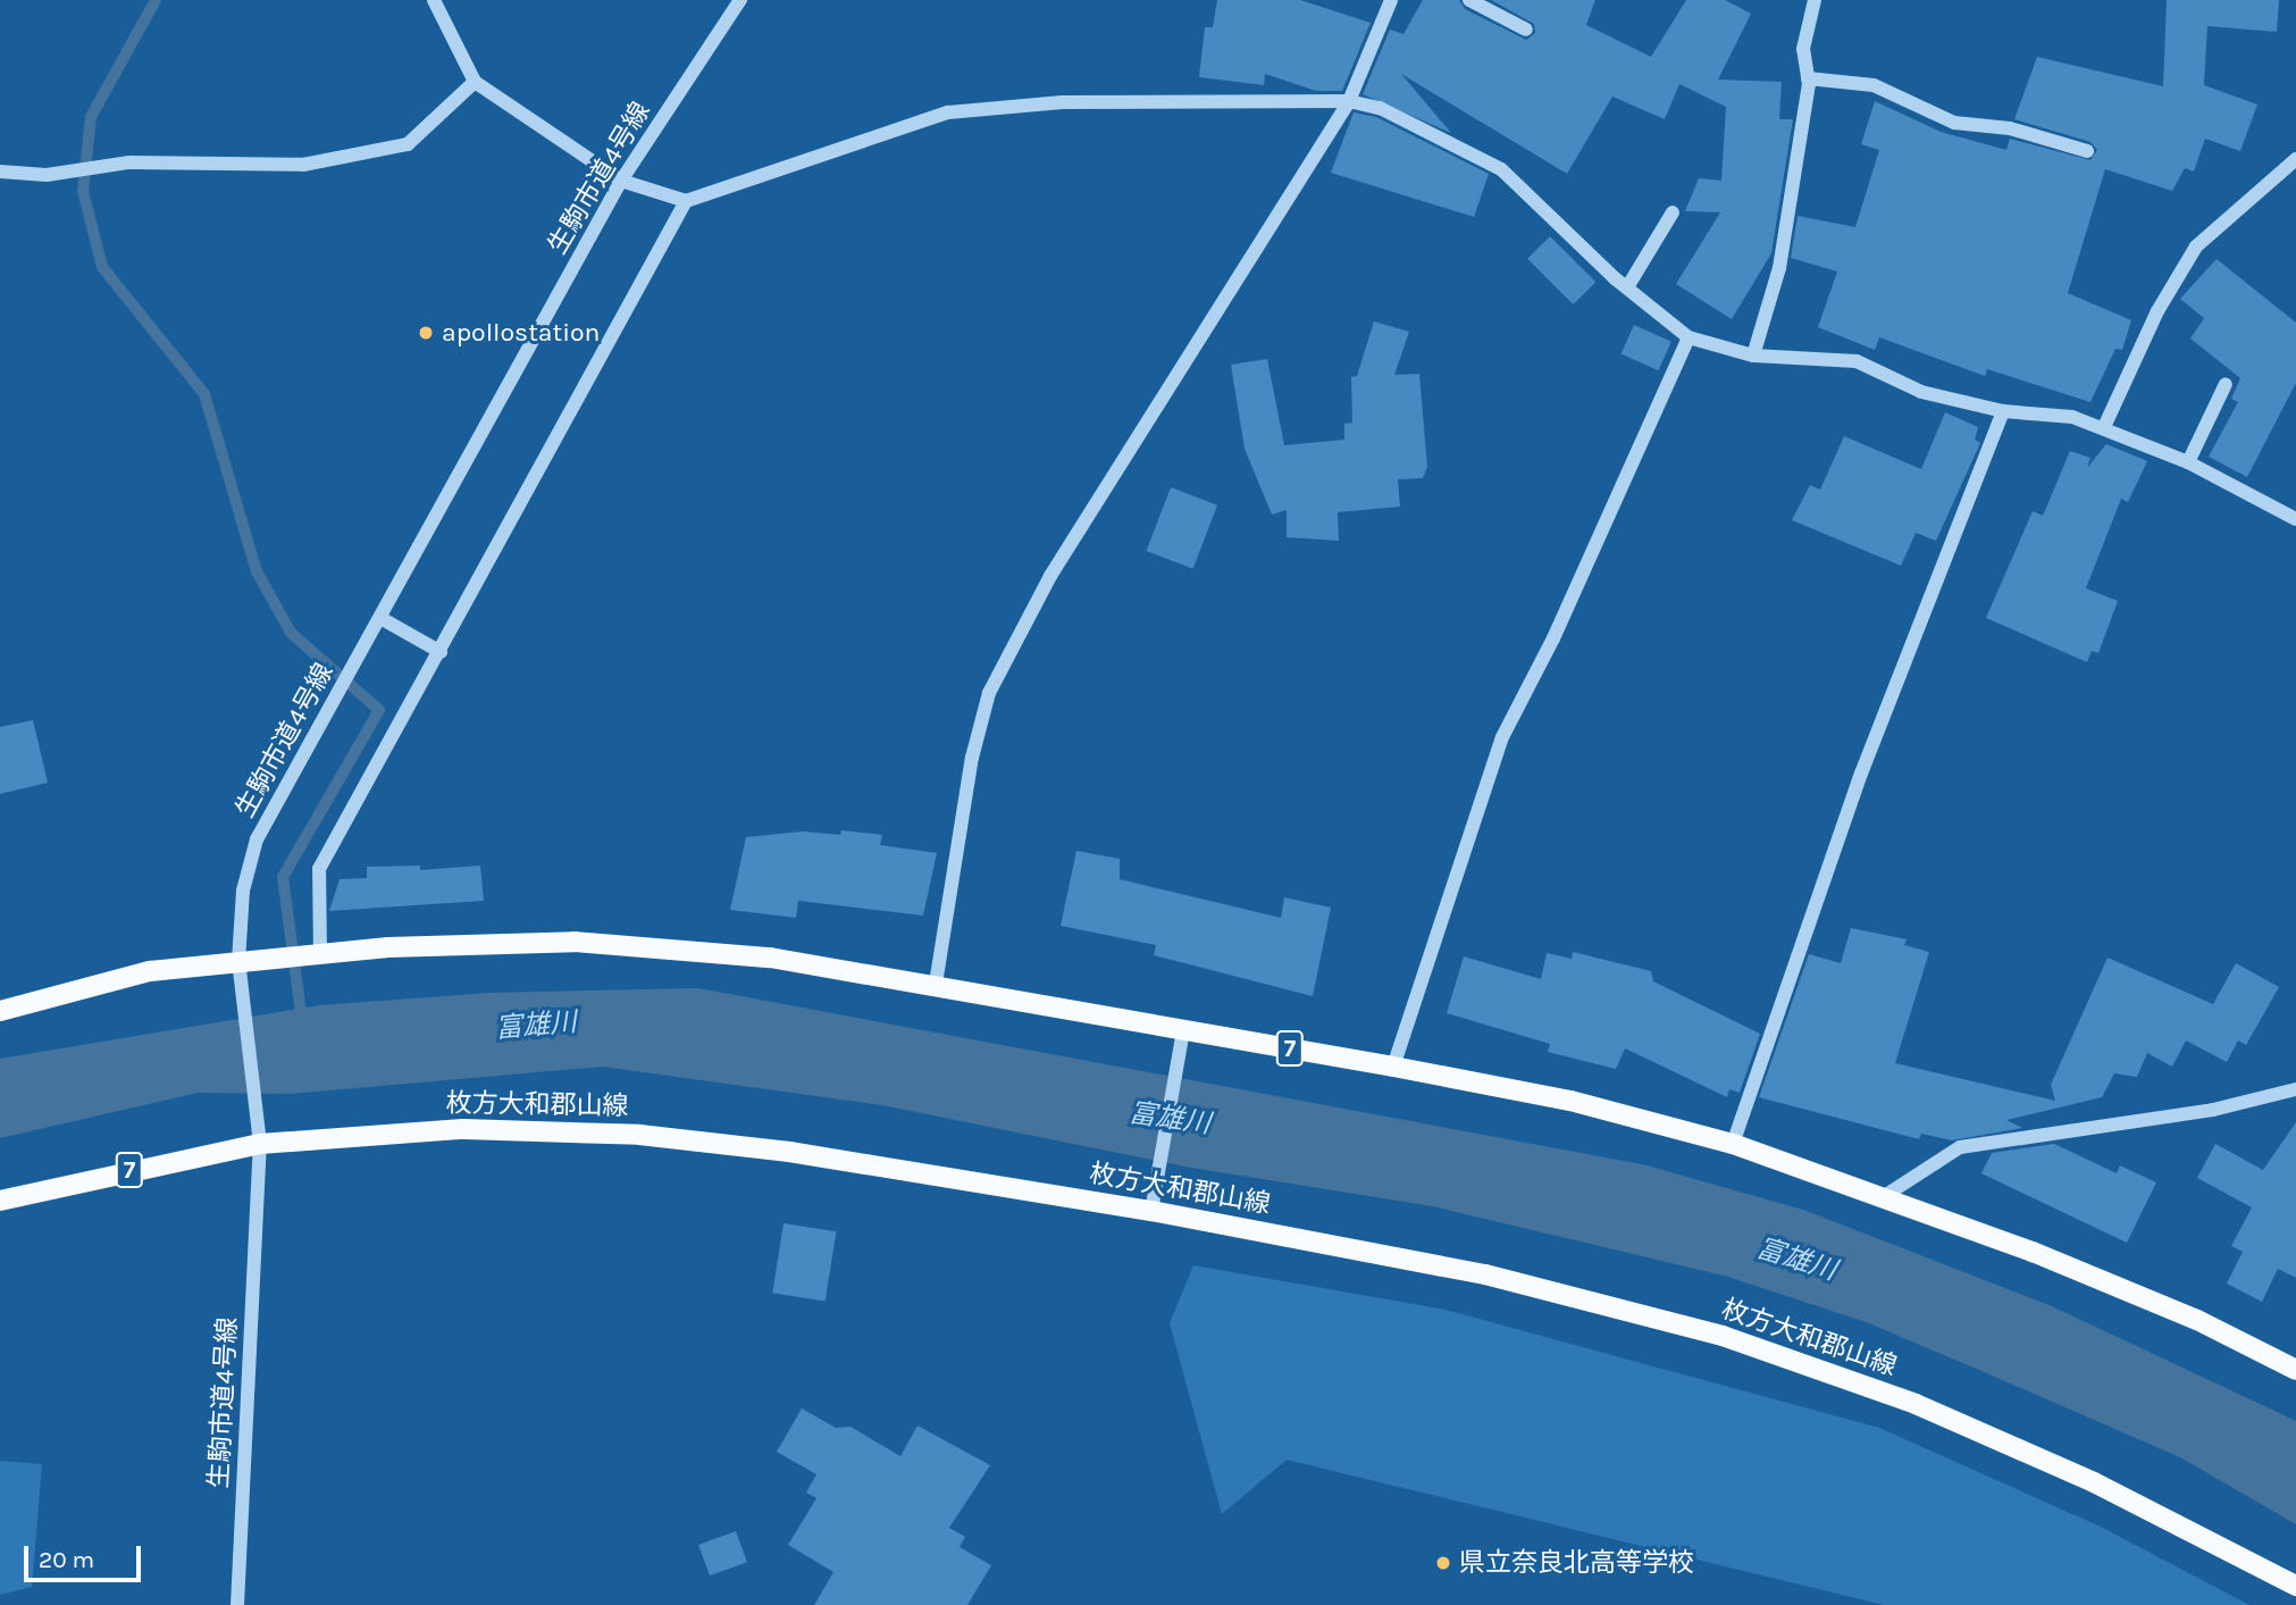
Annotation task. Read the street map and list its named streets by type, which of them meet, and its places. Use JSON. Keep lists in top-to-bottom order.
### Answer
{
  "streets": {
    "main road": ["7", "枚方大和郡山線"],
    "street": ["生駒市道4号線"]
  },
  "crossings": [
    ["生駒市道4号線", "7"],
    ["生駒市道4号線", "枚方大和郡山線"]
  ],
  "water": ["富雄川"],
  "places": ["apollostation", "県立奈良北高等学校"],
  "scale_bar": "20 m"
}
